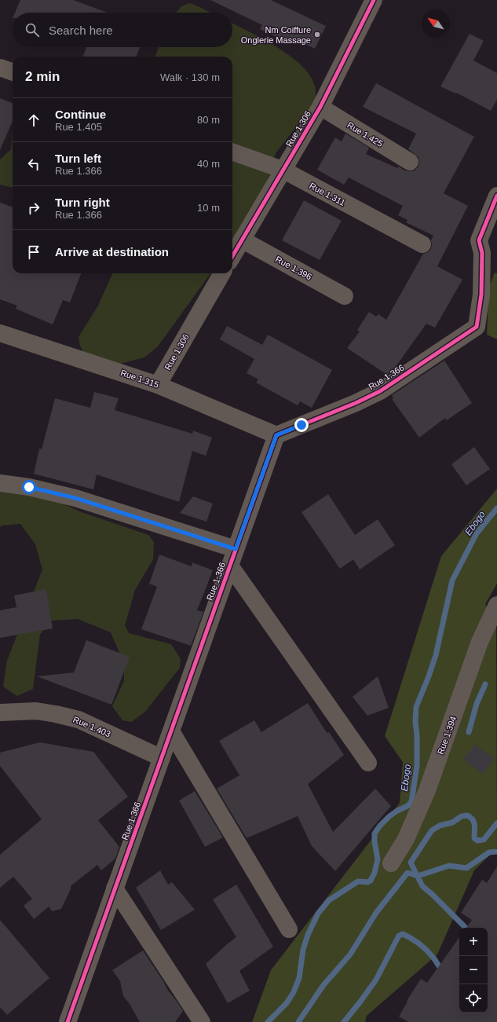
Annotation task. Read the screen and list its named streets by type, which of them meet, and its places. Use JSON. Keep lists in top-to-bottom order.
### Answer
{
  "streets": {
    "street": [
      "Rue 1.306",
      "Rue 1.425",
      "Rue 1.311",
      "Rue 1.396",
      "Rue 1.366",
      "Rue 1.315",
      "Rue 1.403",
      "Rue 1.394"
    ]
  },
  "crossings": [
    ["Rue 1.306", "Rue 1.425"],
    ["Rue 1.306", "Rue 1.311"],
    ["Rue 1.306", "Rue 1.396"],
    ["Rue 1.306", "Rue 1.315"],
    ["Rue 1.366", "Rue 1.315"],
    ["Rue 1.366", "Rue 1.403"]
  ],
  "water": ["Ebogo"],
  "places": ["Nm Coiffure Onglerie Massage"],
  "north": "top left",
  "page": {
    "search": "Search here",
    "heading": ["2 min", "Walk · 130 m"],
    "list": [
      ["Continue", "Rue 1.405", "80 m"],
      ["Turn left", "Rue 1.366", "40 m"],
      ["Turn right", "Rue 1.366", "10 m"],
      "Arrive at destination"
    ],
    "map_buttons": ["+", "−"]
  }
}
